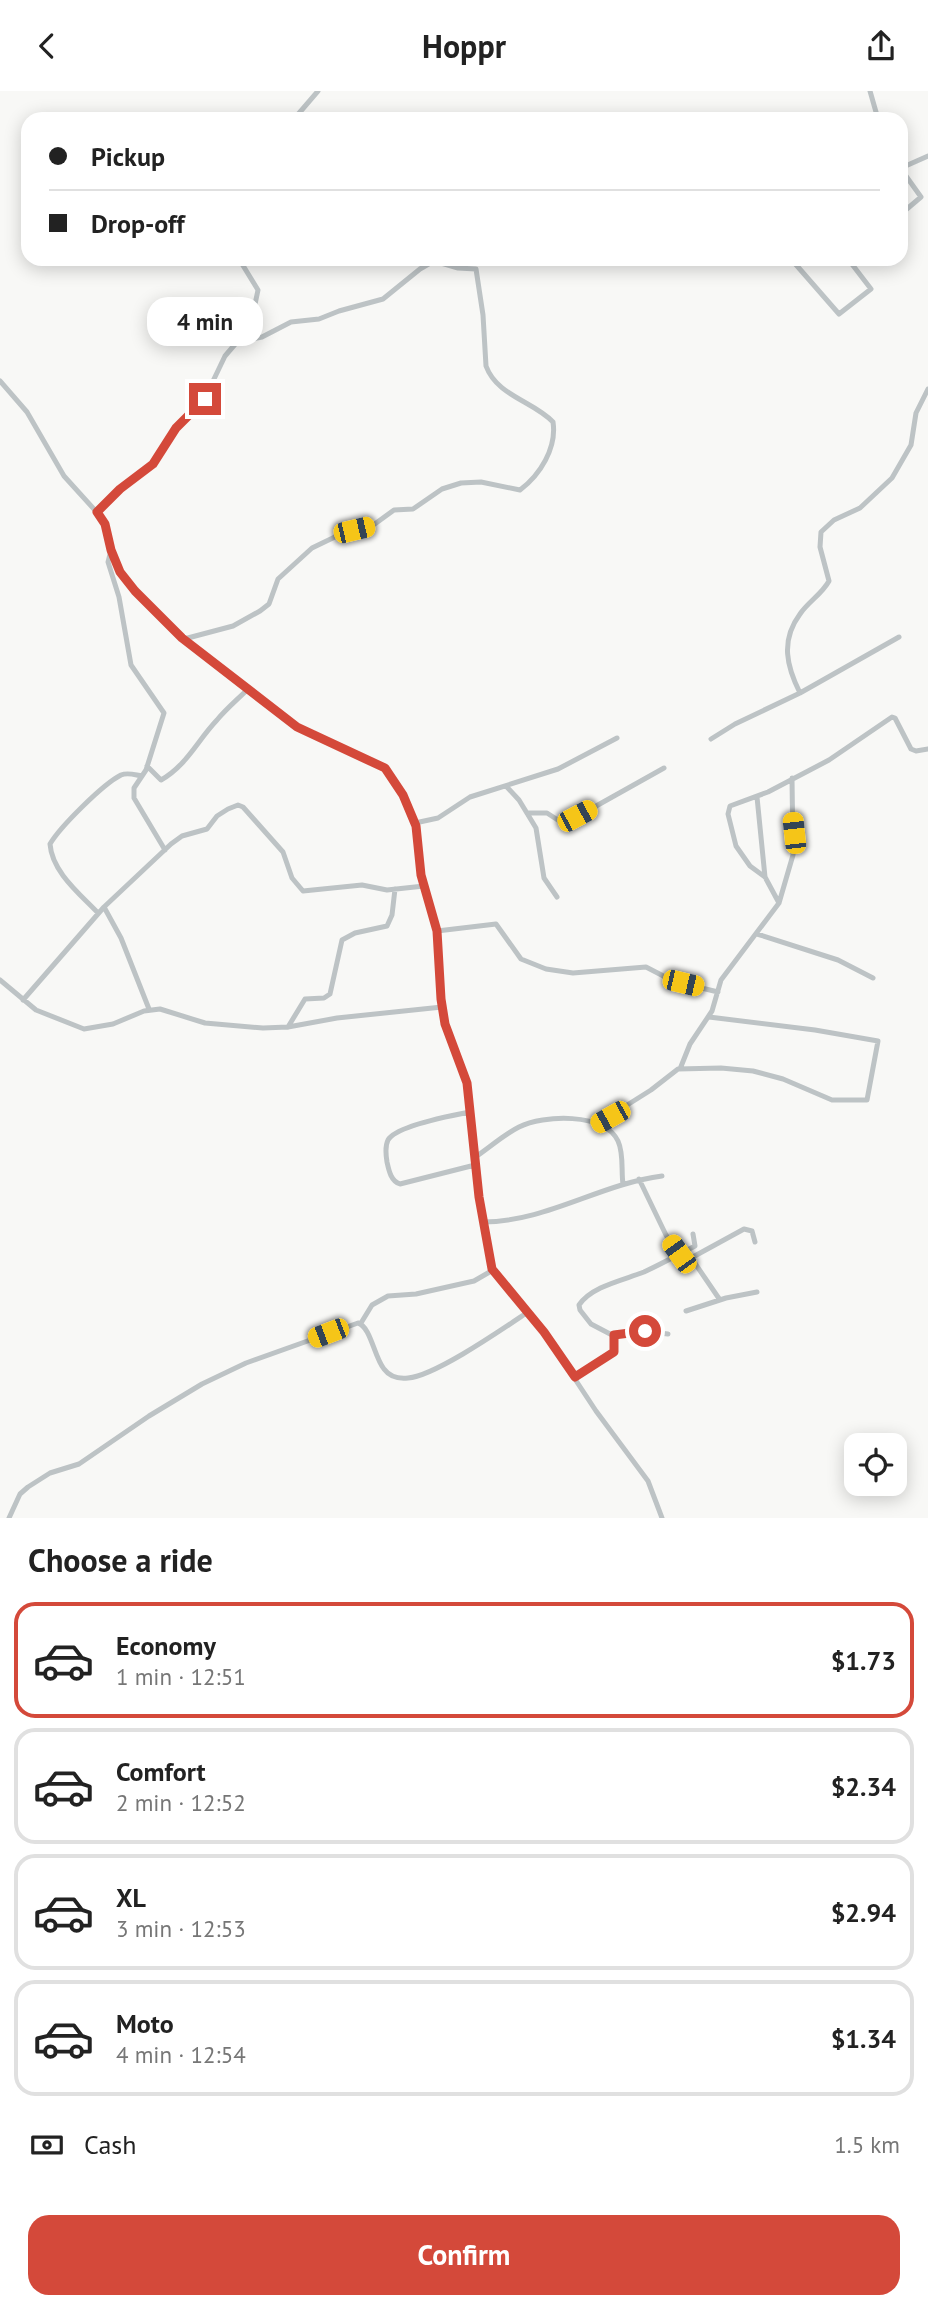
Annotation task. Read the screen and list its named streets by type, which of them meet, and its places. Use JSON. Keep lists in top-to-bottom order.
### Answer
{
  "page": {
    "header": "Hoppr",
    "banner": ["Pickup", "Drop-off"],
    "bubble": "4 min",
    "heading": "Choose a ride",
    "list": [
      {
        "name": "Economy",
        "note": "1 min · 12:51",
        "value": "$1.73"
      },
      {
        "name": "Comfort",
        "note": "2 min · 12:52",
        "value": "$2.34"
      },
      {
        "name": "XL",
        "note": "3 min · 12:53",
        "value": "$2.94"
      },
      {
        "name": "Moto",
        "note": "4 min · 12:54",
        "value": "$1.34"
      }
    ],
    "pay": ["Cash", "1.5 km"],
    "buttons": "Confirm"
  }
}
